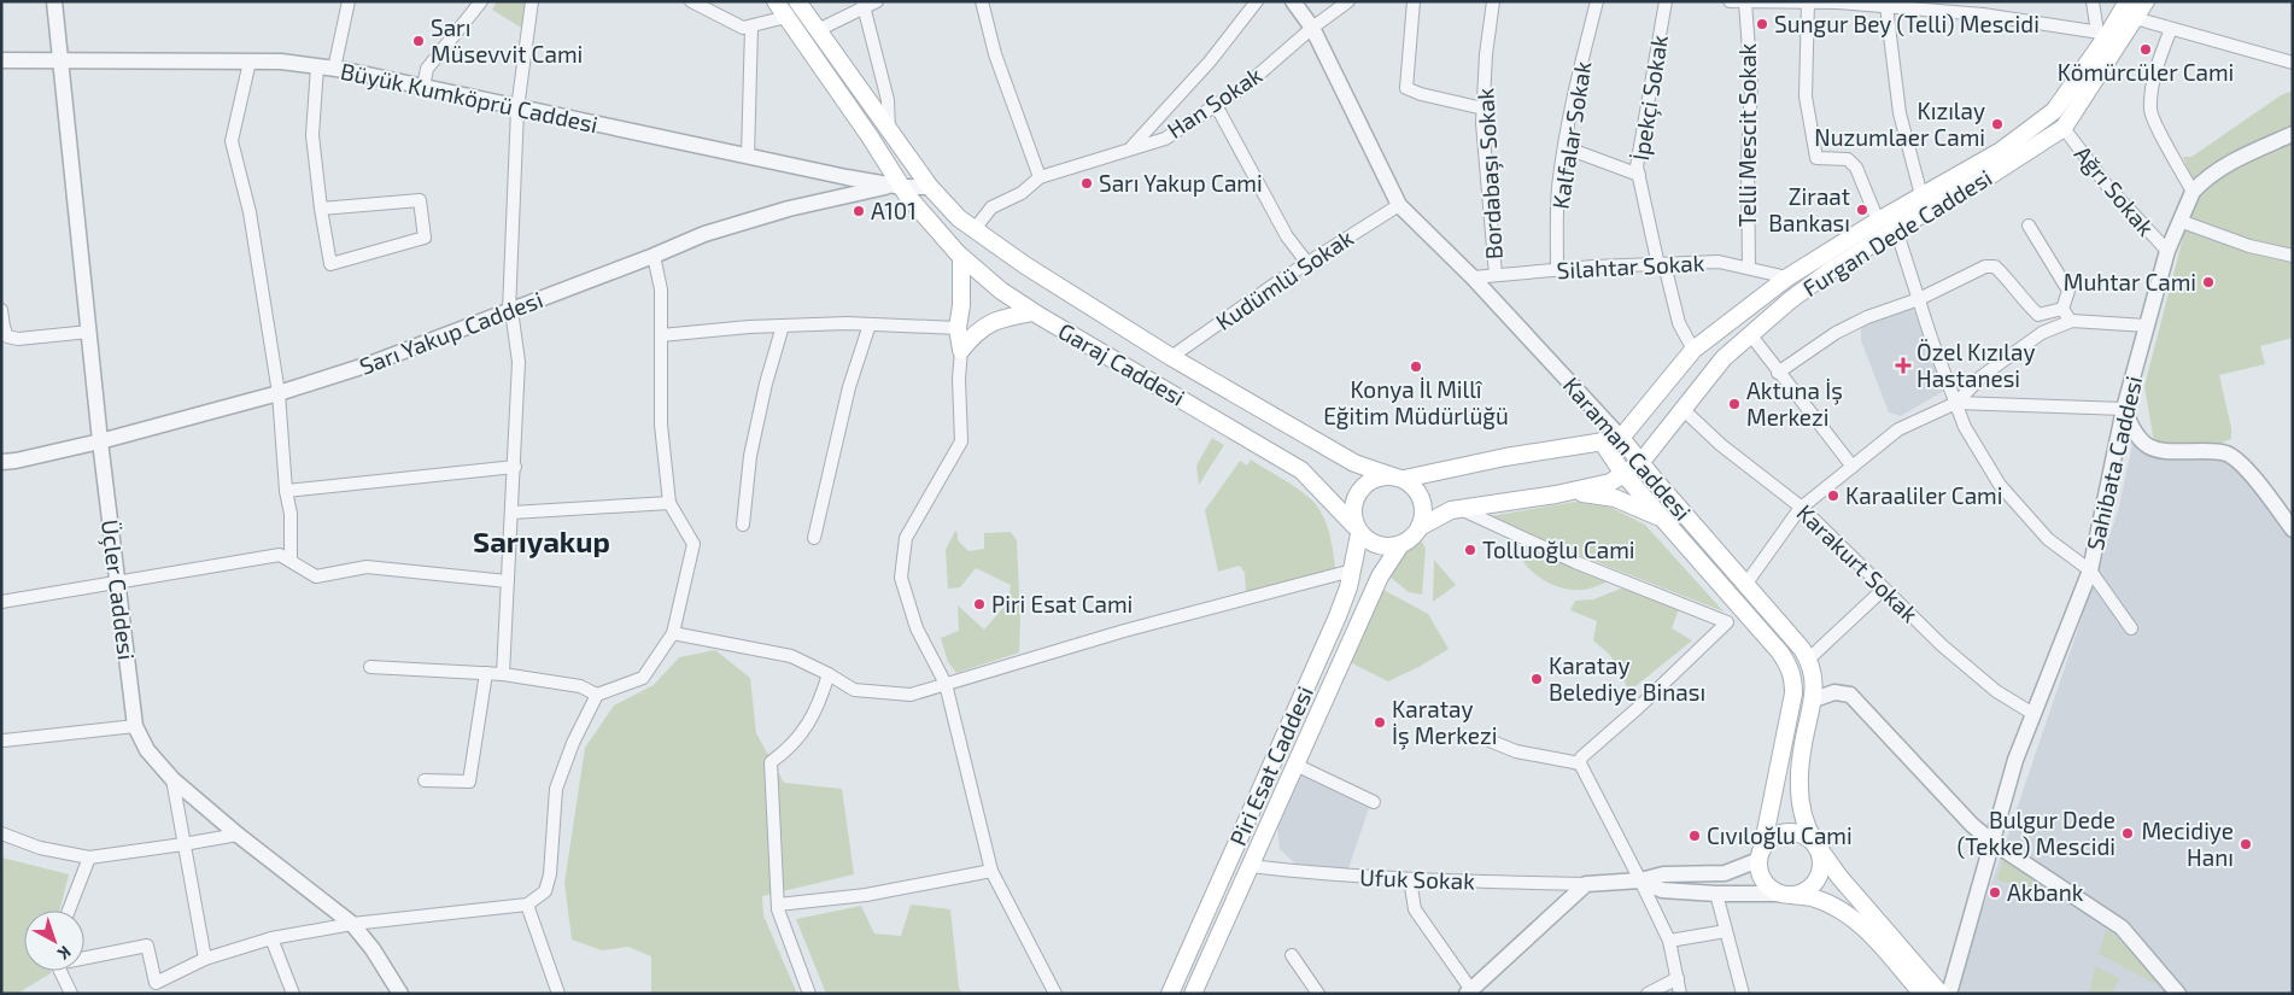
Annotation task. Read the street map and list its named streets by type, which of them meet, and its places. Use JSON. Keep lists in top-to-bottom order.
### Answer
{
  "streets": {
    "main road": [
      "Furgan Dede Caddesi",
      "Garaj Caddesi",
      "Karaman Caddesi",
      "Piri Esat Caddesi"
    ],
    "street": [
      "Büyük Kumköprü Caddesi",
      "İpekçi Sokak",
      "Han Sokak",
      "Kalfalar Sokak",
      "Telli Mescit Sokak",
      "Bordabaşı Sokak",
      "Ağrı Sokak",
      "Silahtar Sokak",
      "Kudümlü Sokak",
      "Sarı Yakup Caddesi",
      "Sahibata Caddesi",
      "Karakurt Sokak",
      "Üçler Caddesi",
      "Ufuk Sokak"
    ]
  },
  "crossings": [
    ["Büyük Kumköprü Caddesi", "Sarı Yakup Caddesi"],
    ["Büyük Kumköprü Caddesi", "Garaj Caddesi"],
    ["Büyük Kumköprü Caddesi", "Üçler Caddesi"],
    ["İpekçi Sokak", "Furgan Dede Caddesi"],
    ["İpekçi Sokak", "Silahtar Sokak"],
    ["Han Sokak", "Garaj Caddesi"],
    ["Han Sokak", "Karaman Caddesi"],
    ["Kalfalar Sokak", "Silahtar Sokak"],
    ["Telli Mescit Sokak", "Silahtar Sokak"],
    ["Bordabaşı Sokak", "Silahtar Sokak"],
    ["Ağrı Sokak", "Furgan Dede Caddesi"],
    ["Ağrı Sokak", "Sahibata Caddesi"],
    ["Furgan Dede Caddesi", "Silahtar Sokak"],
    ["Furgan Dede Caddesi", "Karaman Caddesi"],
    ["Furgan Dede Caddesi", "Karakurt Sokak"],
    ["Silahtar Sokak", "Karaman Caddesi"],
    ["Kudümlü Sokak", "Garaj Caddesi"],
    ["Kudümlü Sokak", "Karaman Caddesi"],
    ["Sarı Yakup Caddesi", "Garaj Caddesi"],
    ["Sarı Yakup Caddesi", "Üçler Caddesi"],
    ["Garaj Caddesi", "Piri Esat Caddesi"],
    ["Sahibata Caddesi", "Karakurt Sokak"],
    ["Piri Esat Caddesi", "Ufuk Sokak"]
  ],
  "districts": ["Sarıyakup"],
  "places": {
    "other": [
      "Sungur Bey (Telli) Mescidi",
      "Sarı Müsevvit Cami",
      "Kömürcüler Cami",
      "Kızılay Nuzumlaer Cami",
      "Sarı Yakup Cami",
      "Ziraat Bankası",
      "A101",
      "Muhtar Cami",
      "Konya İl Millî Eğitim Müdürlüğü",
      "Aktuna İş Merkezi",
      "Karaaliler Cami",
      "Tolluoğlu Cami",
      "Piri Esat Cami",
      "Karatay Belediye Binası",
      "Karatay İş Merkezi",
      "Bulgur Dede (Tekke) Mescidi",
      "Cıvıloğlu Cami",
      "Mecidiye Hanı",
      "Akbank"
    ],
    "health": ["Özel Kızılay Hastanesi"]
  },
  "north": "bottom right"
}
